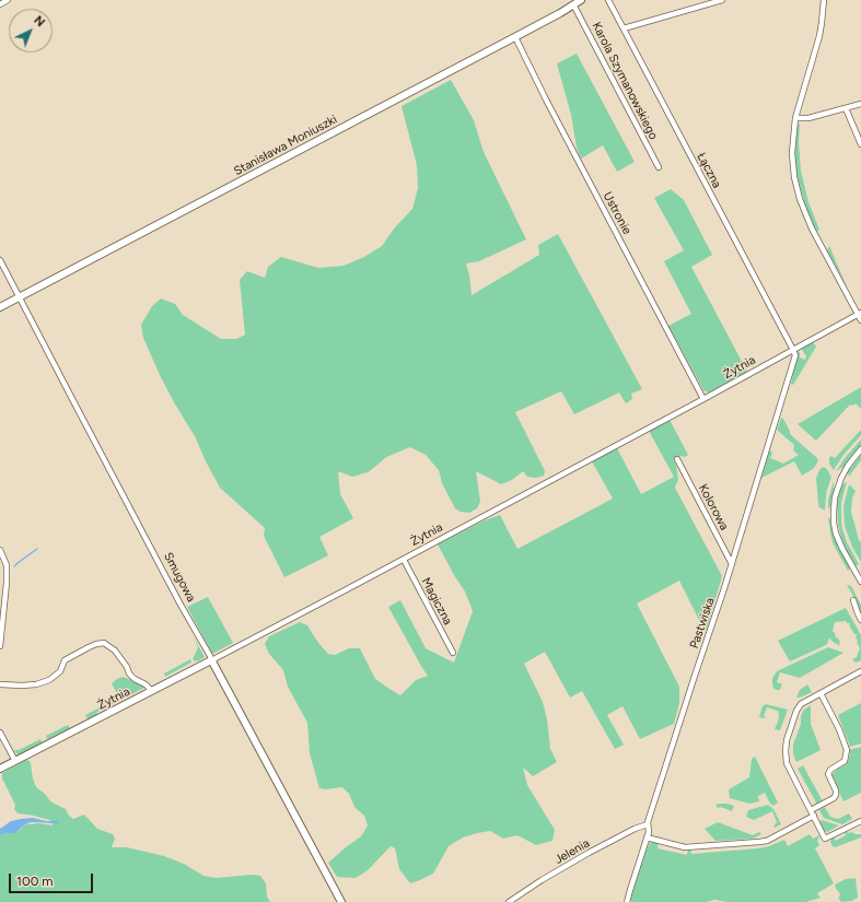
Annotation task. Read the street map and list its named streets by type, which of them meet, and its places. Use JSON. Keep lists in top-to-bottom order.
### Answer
{
  "streets": {
    "street": [
      "Karola Szymanowskiego",
      "Stanisława Moniuszki",
      "Łączna",
      "Ustronie",
      "Żytnia",
      "Kolorowa",
      "Smugowa",
      "Magiczna",
      "Pastwiska",
      "Jelenia"
    ]
  },
  "crossings": [
    ["Karola Szymanowskiego", "Stanisława Moniuszki"],
    ["Stanisława Moniuszki", "Ustronie"],
    ["Stanisława Moniuszki", "Smugowa"],
    ["Łączna", "Żytnia"],
    ["Łączna", "Pastwiska"],
    ["Ustronie", "Żytnia"],
    ["Żytnia", "Smugowa"],
    ["Żytnia", "Magiczna"],
    ["Żytnia", "Pastwiska"],
    ["Kolorowa", "Pastwiska"],
    ["Pastwiska", "Jelenia"]
  ],
  "scale_bar": "100 m",
  "north": "top right"
}
